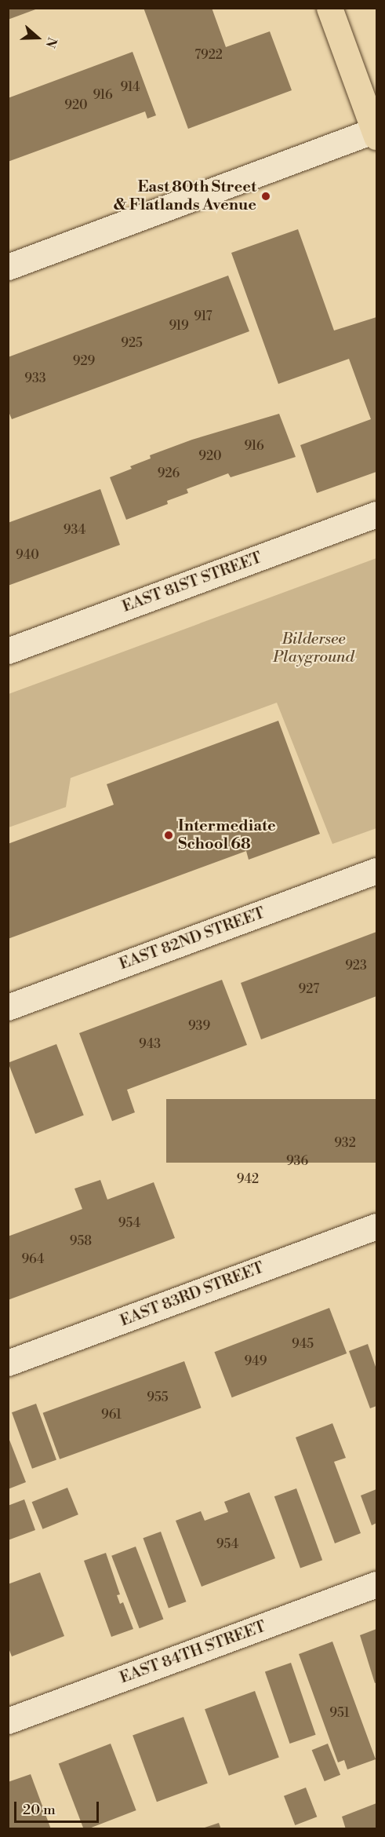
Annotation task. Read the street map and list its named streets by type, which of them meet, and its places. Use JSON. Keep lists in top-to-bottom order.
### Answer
{
  "streets": {
    "street": [
      "EAST 81ST STREET",
      "EAST 82ND STREET",
      "EAST 83RD STREET",
      "EAST 84TH STREET"
    ]
  },
  "parks": ["Bildersee Playground"],
  "places": ["East 80th Street & Flatlands Avenue", "Intermediate School 68"],
  "house_numbers": [
    "7922",
    "914",
    "916",
    "920",
    "917",
    "919",
    "925",
    "929",
    "933",
    "916",
    "920",
    "926",
    "934",
    "940",
    "923",
    "927",
    "939",
    "943",
    "932",
    "936",
    "942",
    "954",
    "958",
    "964",
    "945",
    "949",
    "955",
    "961",
    "954",
    "951"
  ],
  "scale_bar": "20 m",
  "north": "right"
}
